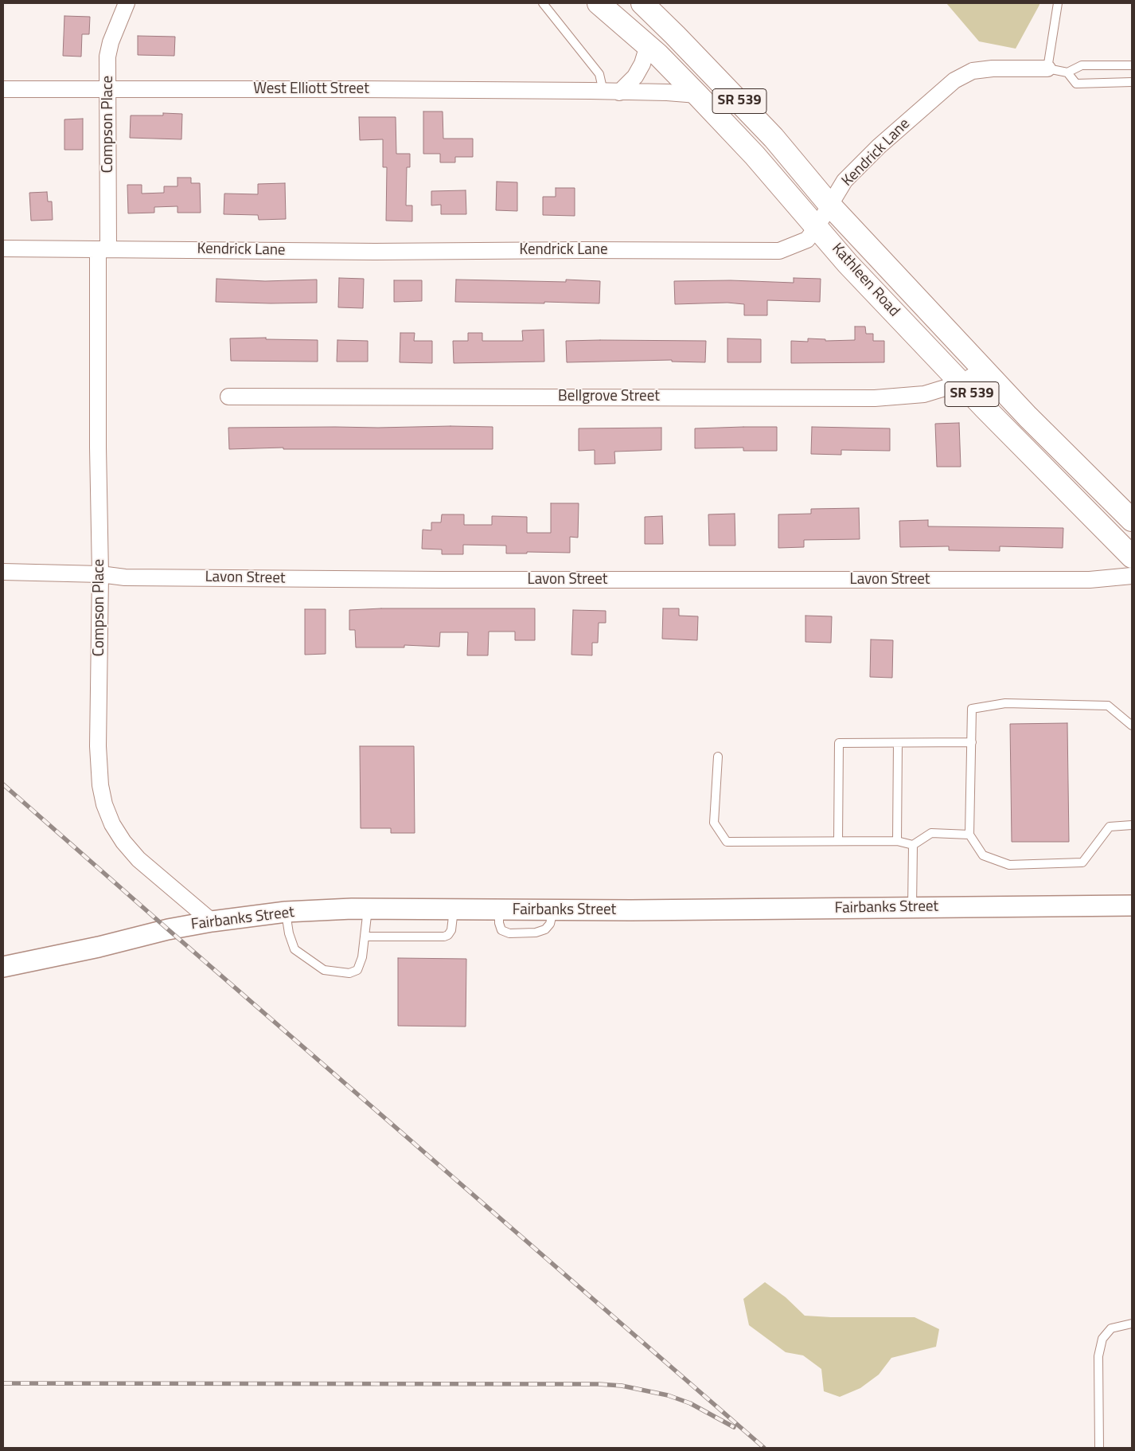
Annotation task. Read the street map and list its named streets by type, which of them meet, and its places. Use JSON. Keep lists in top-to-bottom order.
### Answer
{
  "streets": {
    "main road": ["SR 539", "Kathleen Road"],
    "street": [
      "West Elliott Street",
      "Compson Place",
      "Kendrick Lane",
      "Bellgrove Street",
      "Lavon Street",
      "Fairbanks Street"
    ]
  },
  "crossings": [
    ["West Elliott Street", "Compson Place"],
    ["West Elliott Street", "Kathleen Road"],
    ["Compson Place", "Kendrick Lane"],
    ["Compson Place", "Lavon Street"],
    ["Compson Place", "Fairbanks Street"],
    ["Kendrick Lane", "Kathleen Road"],
    ["Kathleen Road", "Bellgrove Street"]
  ]
}
